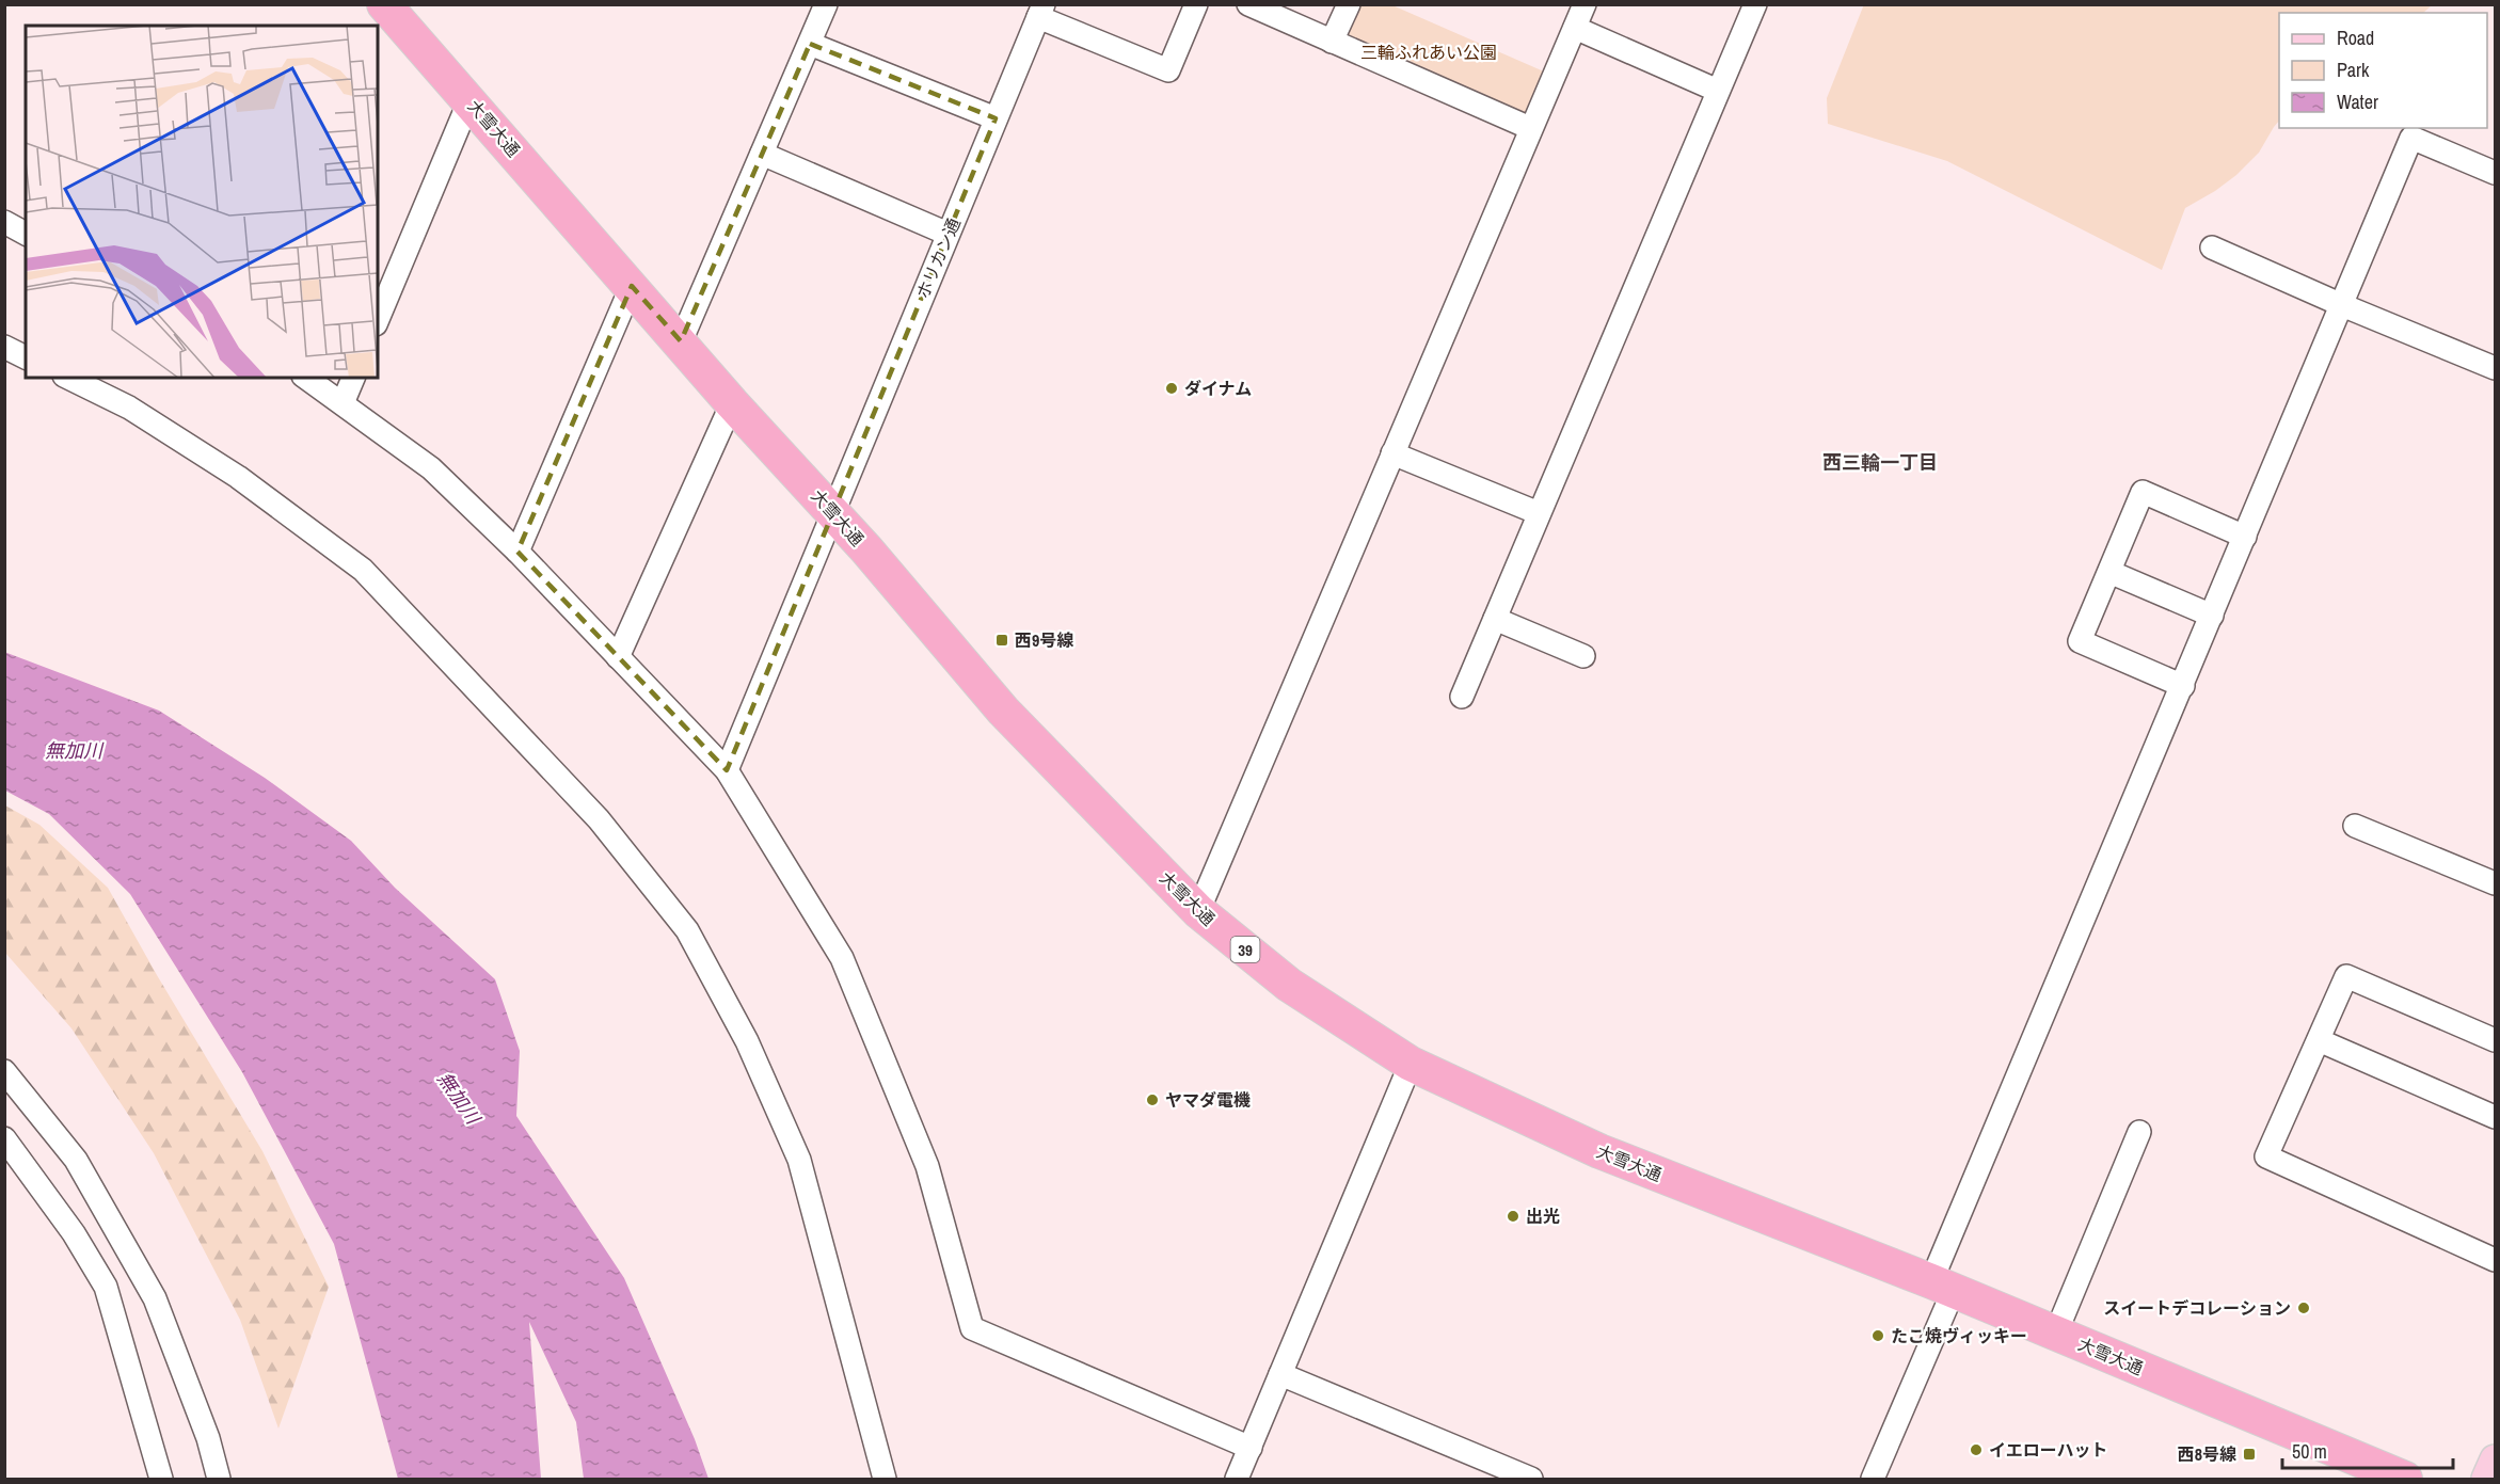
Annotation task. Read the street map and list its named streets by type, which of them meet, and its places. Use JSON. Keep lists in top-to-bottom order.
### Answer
{
  "streets": {
    "highway": ["大雪大通", "39"],
    "street": ["ホリカン通"]
  },
  "crossings": [
    ["大雪大通", "ホリカン通"]
  ],
  "districts": ["西三輪一丁目"],
  "water": ["無加川"],
  "parks": ["三輪ふれあい公園"],
  "places": {
    "other": [
      "ダイナム",
      "ヤマダ電機",
      "出光",
      "スイートデコレーション",
      "たこ焼ヴィッキー",
      "イエローハット"
    ],
    "transit": ["西9号線", "西8号線"]
  },
  "legend": ["Road", "Park", "Water"],
  "scale_bar": "50 m"
}
